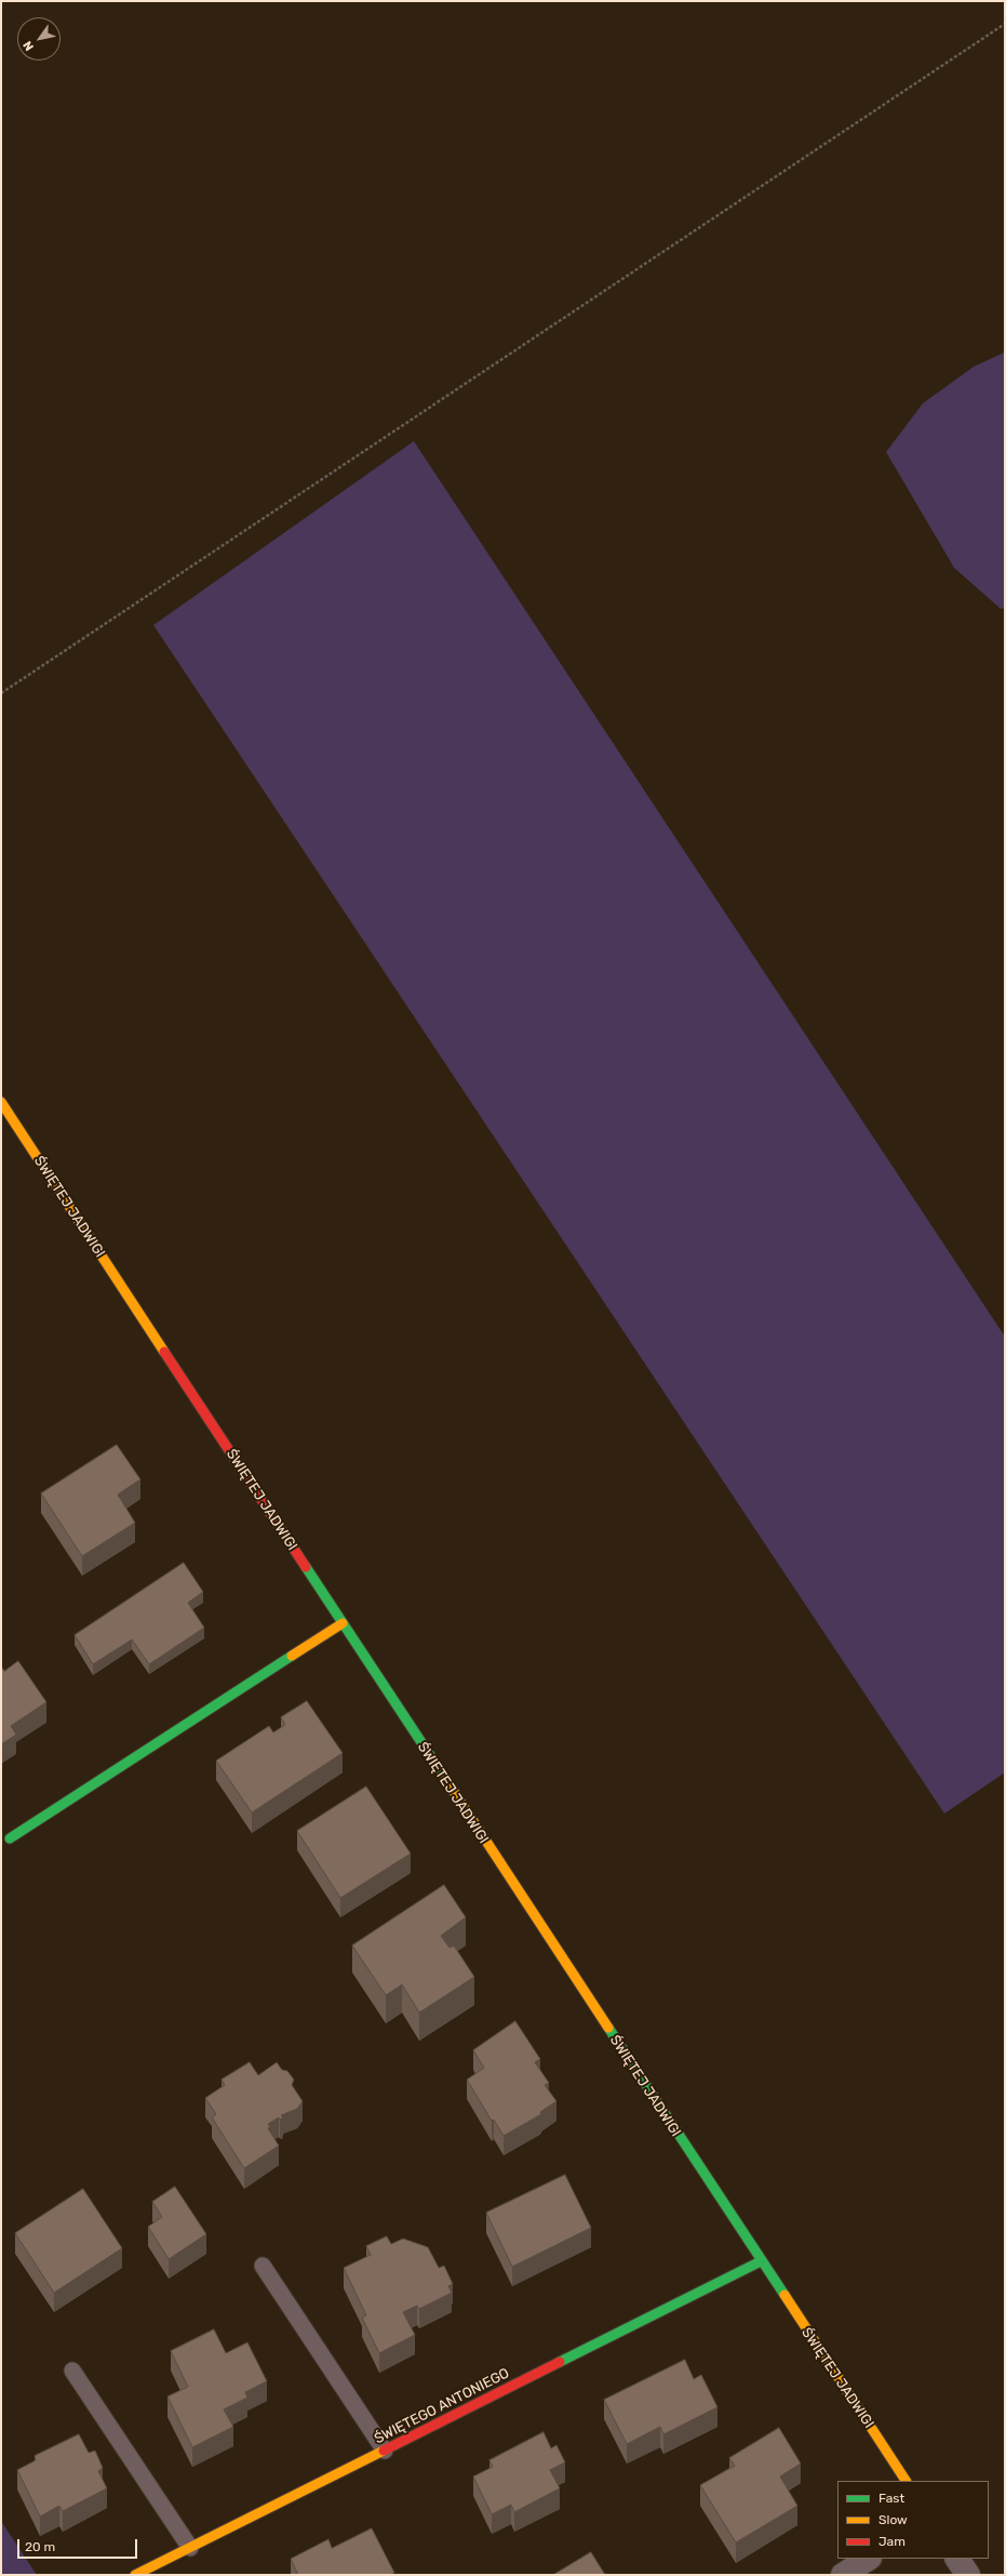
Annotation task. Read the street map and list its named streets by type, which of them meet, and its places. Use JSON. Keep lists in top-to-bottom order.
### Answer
{
  "streets": {
    "street": ["ŚWIĘTEJ JADWIGI", "ŚWIĘTEGO ANTONIEGO"]
  },
  "crossings": [
    ["ŚWIĘTEJ JADWIGI", "ŚWIĘTEGO ANTONIEGO"]
  ],
  "legend": ["Fast", "Slow", "Jam"],
  "scale_bar": "20 m",
  "north": "bottom left"
}
